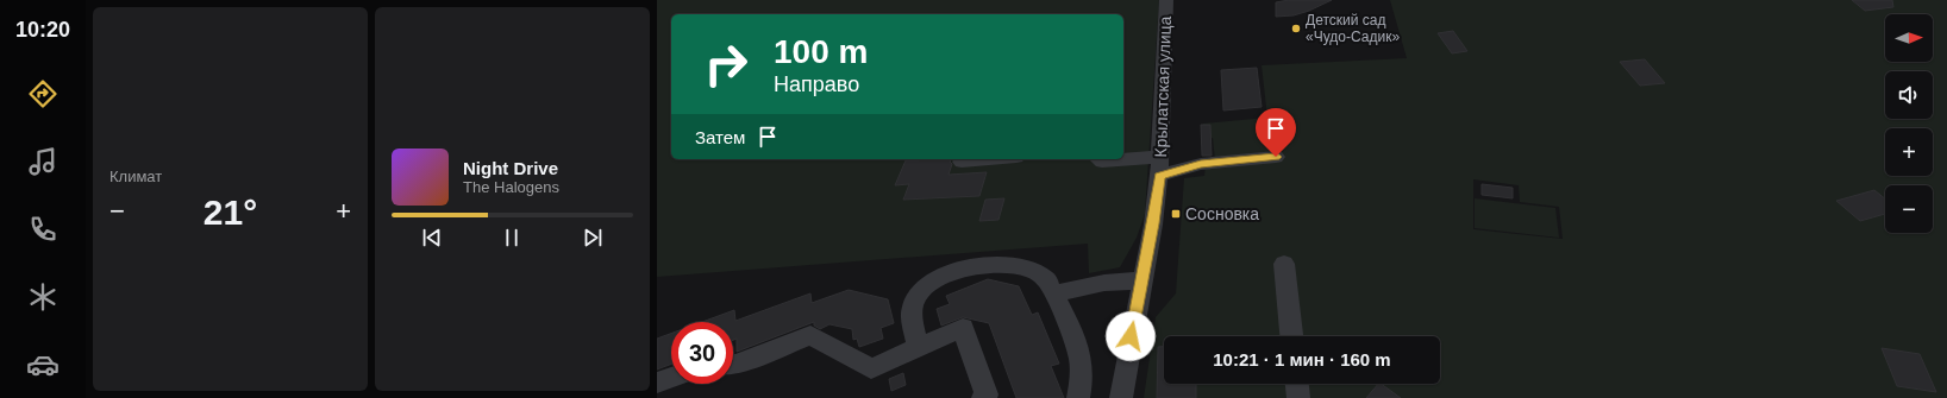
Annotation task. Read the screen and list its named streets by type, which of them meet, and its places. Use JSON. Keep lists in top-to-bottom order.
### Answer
{
  "streets": {
    "street": ["Крылатская улица"]
  },
  "places": {
    "other": ["Детский сад «Чудо-Садик»"],
    "transit": ["Сосновка"]
  },
  "north": "right",
  "page": {
    "tabs": "10:20",
    "tile": "Климат",
    "map_buttons": ["+", "−"],
    "turn": ["100 m", "Направо"],
    "then": "Затем",
    "song": ["Night Drive", "The Halogens"],
    "heat": ["−", "21°", "+"],
    "limit": "30",
    "trip": "10:21 · 1 мин · 160 m"
  }
}
